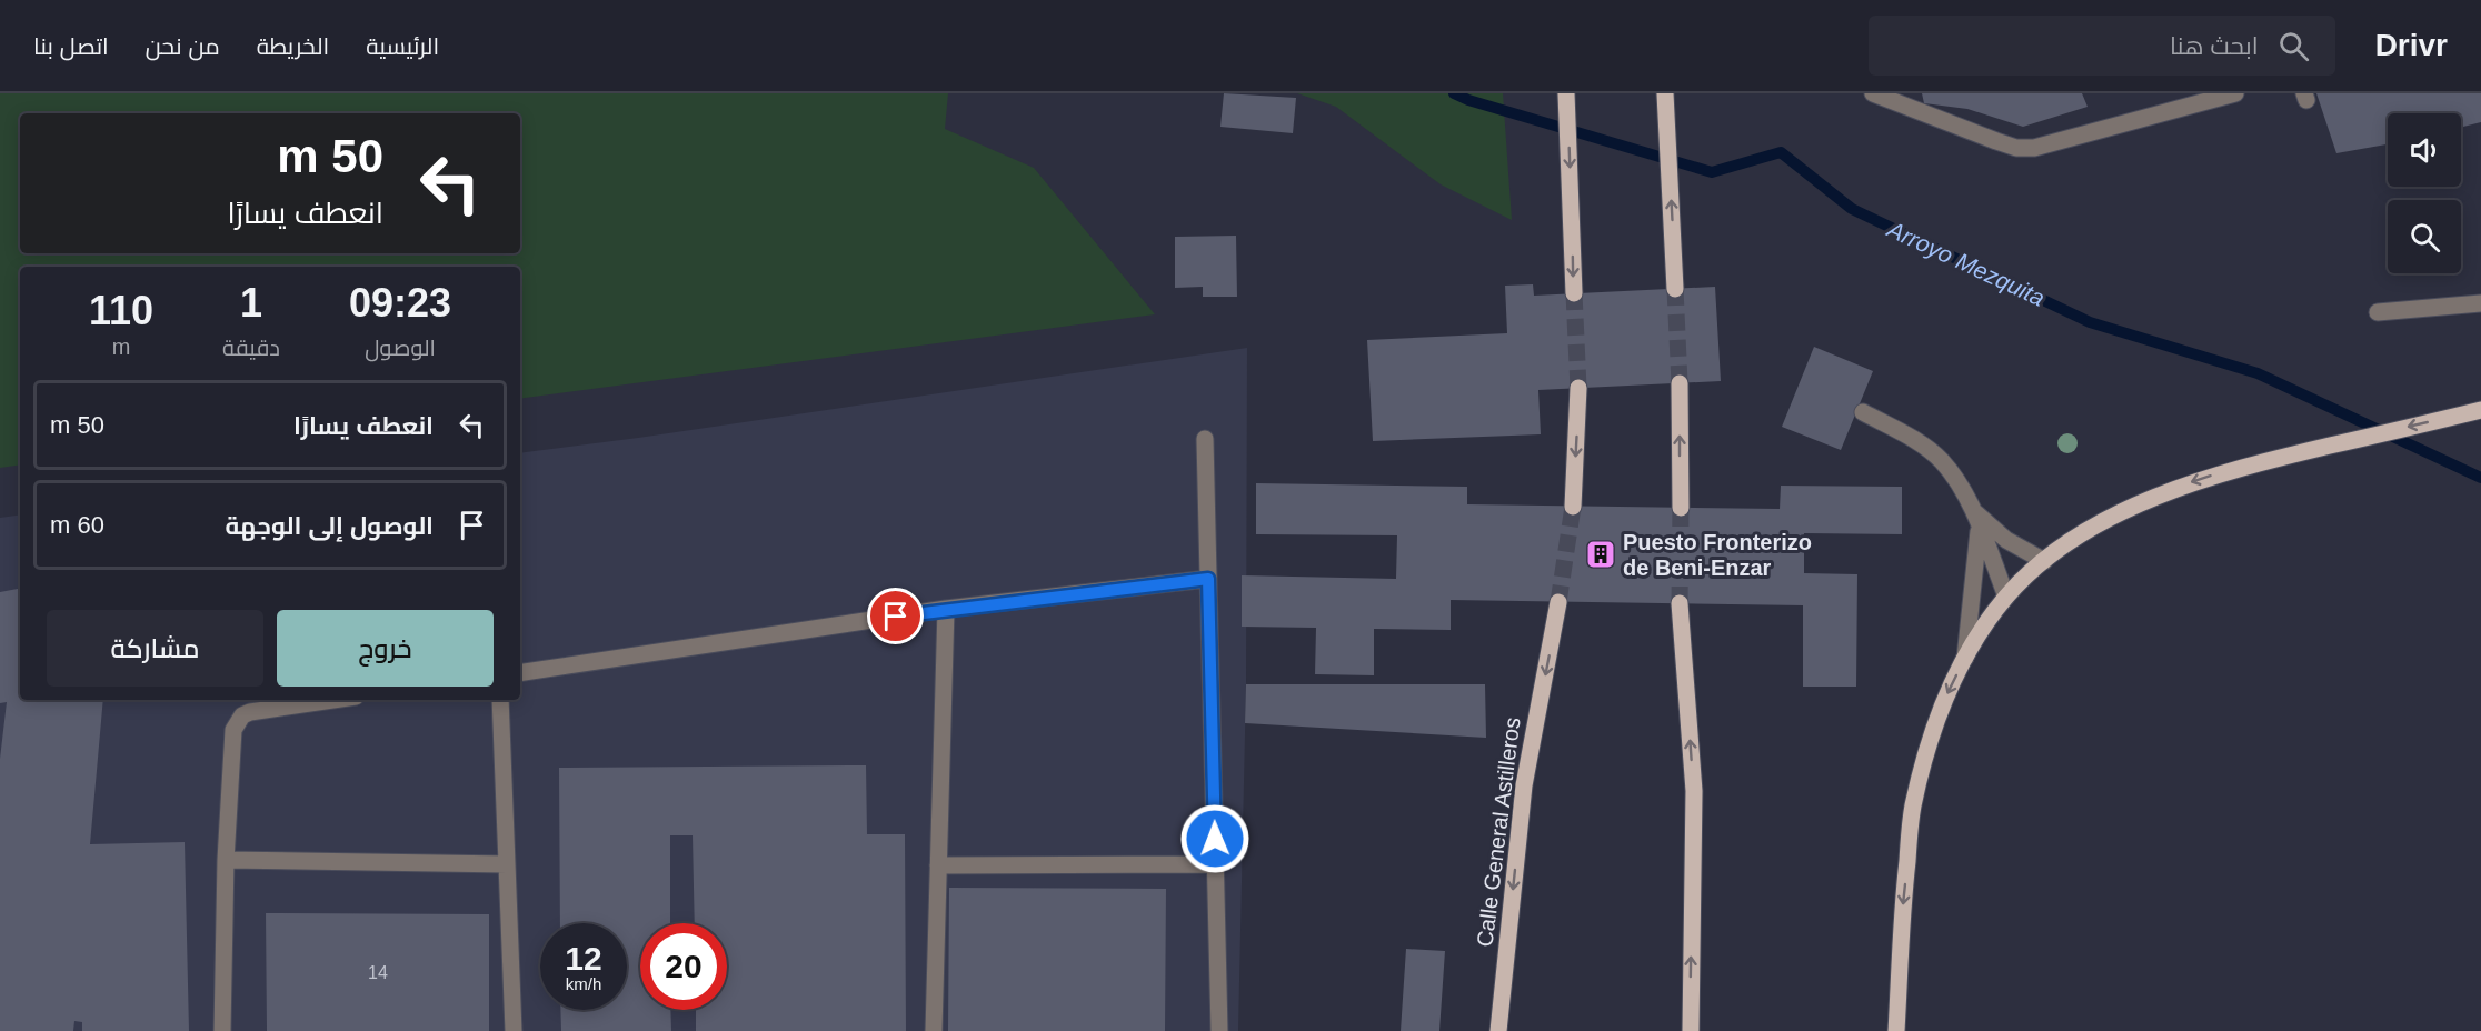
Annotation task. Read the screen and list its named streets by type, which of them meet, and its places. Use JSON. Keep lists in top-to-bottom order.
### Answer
{
  "streets": {
    "main road": ["Calle General Astilleros"]
  },
  "one_way": ["Calle General Astilleros"],
  "water": ["Arroyo Mezquita"],
  "places": {
    "building": ["Puesto Fronterizo de Beni-Enzar"]
  },
  "house_numbers": ["14"],
  "page": {
    "header": "Drivr",
    "search": "ابحث هنا",
    "nav": [
      "الرئيسية",
      "الخريطة",
      "من نحن",
      "اتصل بنا"
    ],
    "turn": ["50 m", "انعطف يسارًا"],
    "eta": [
      "09:23",
      "الوصول",
      "1",
      "دقيقة",
      "110",
      "m"
    ],
    "list": [
      {
        "name": "انعطف يسارًا",
        "value": "50 m"
      },
      {
        "name": "الوصول إلى الوجهة",
        "value": "60 m"
      }
    ],
    "buttons": ["خروج", "مشاركة"],
    "speed": "12 km/h",
    "limit": "20"
  }
}
